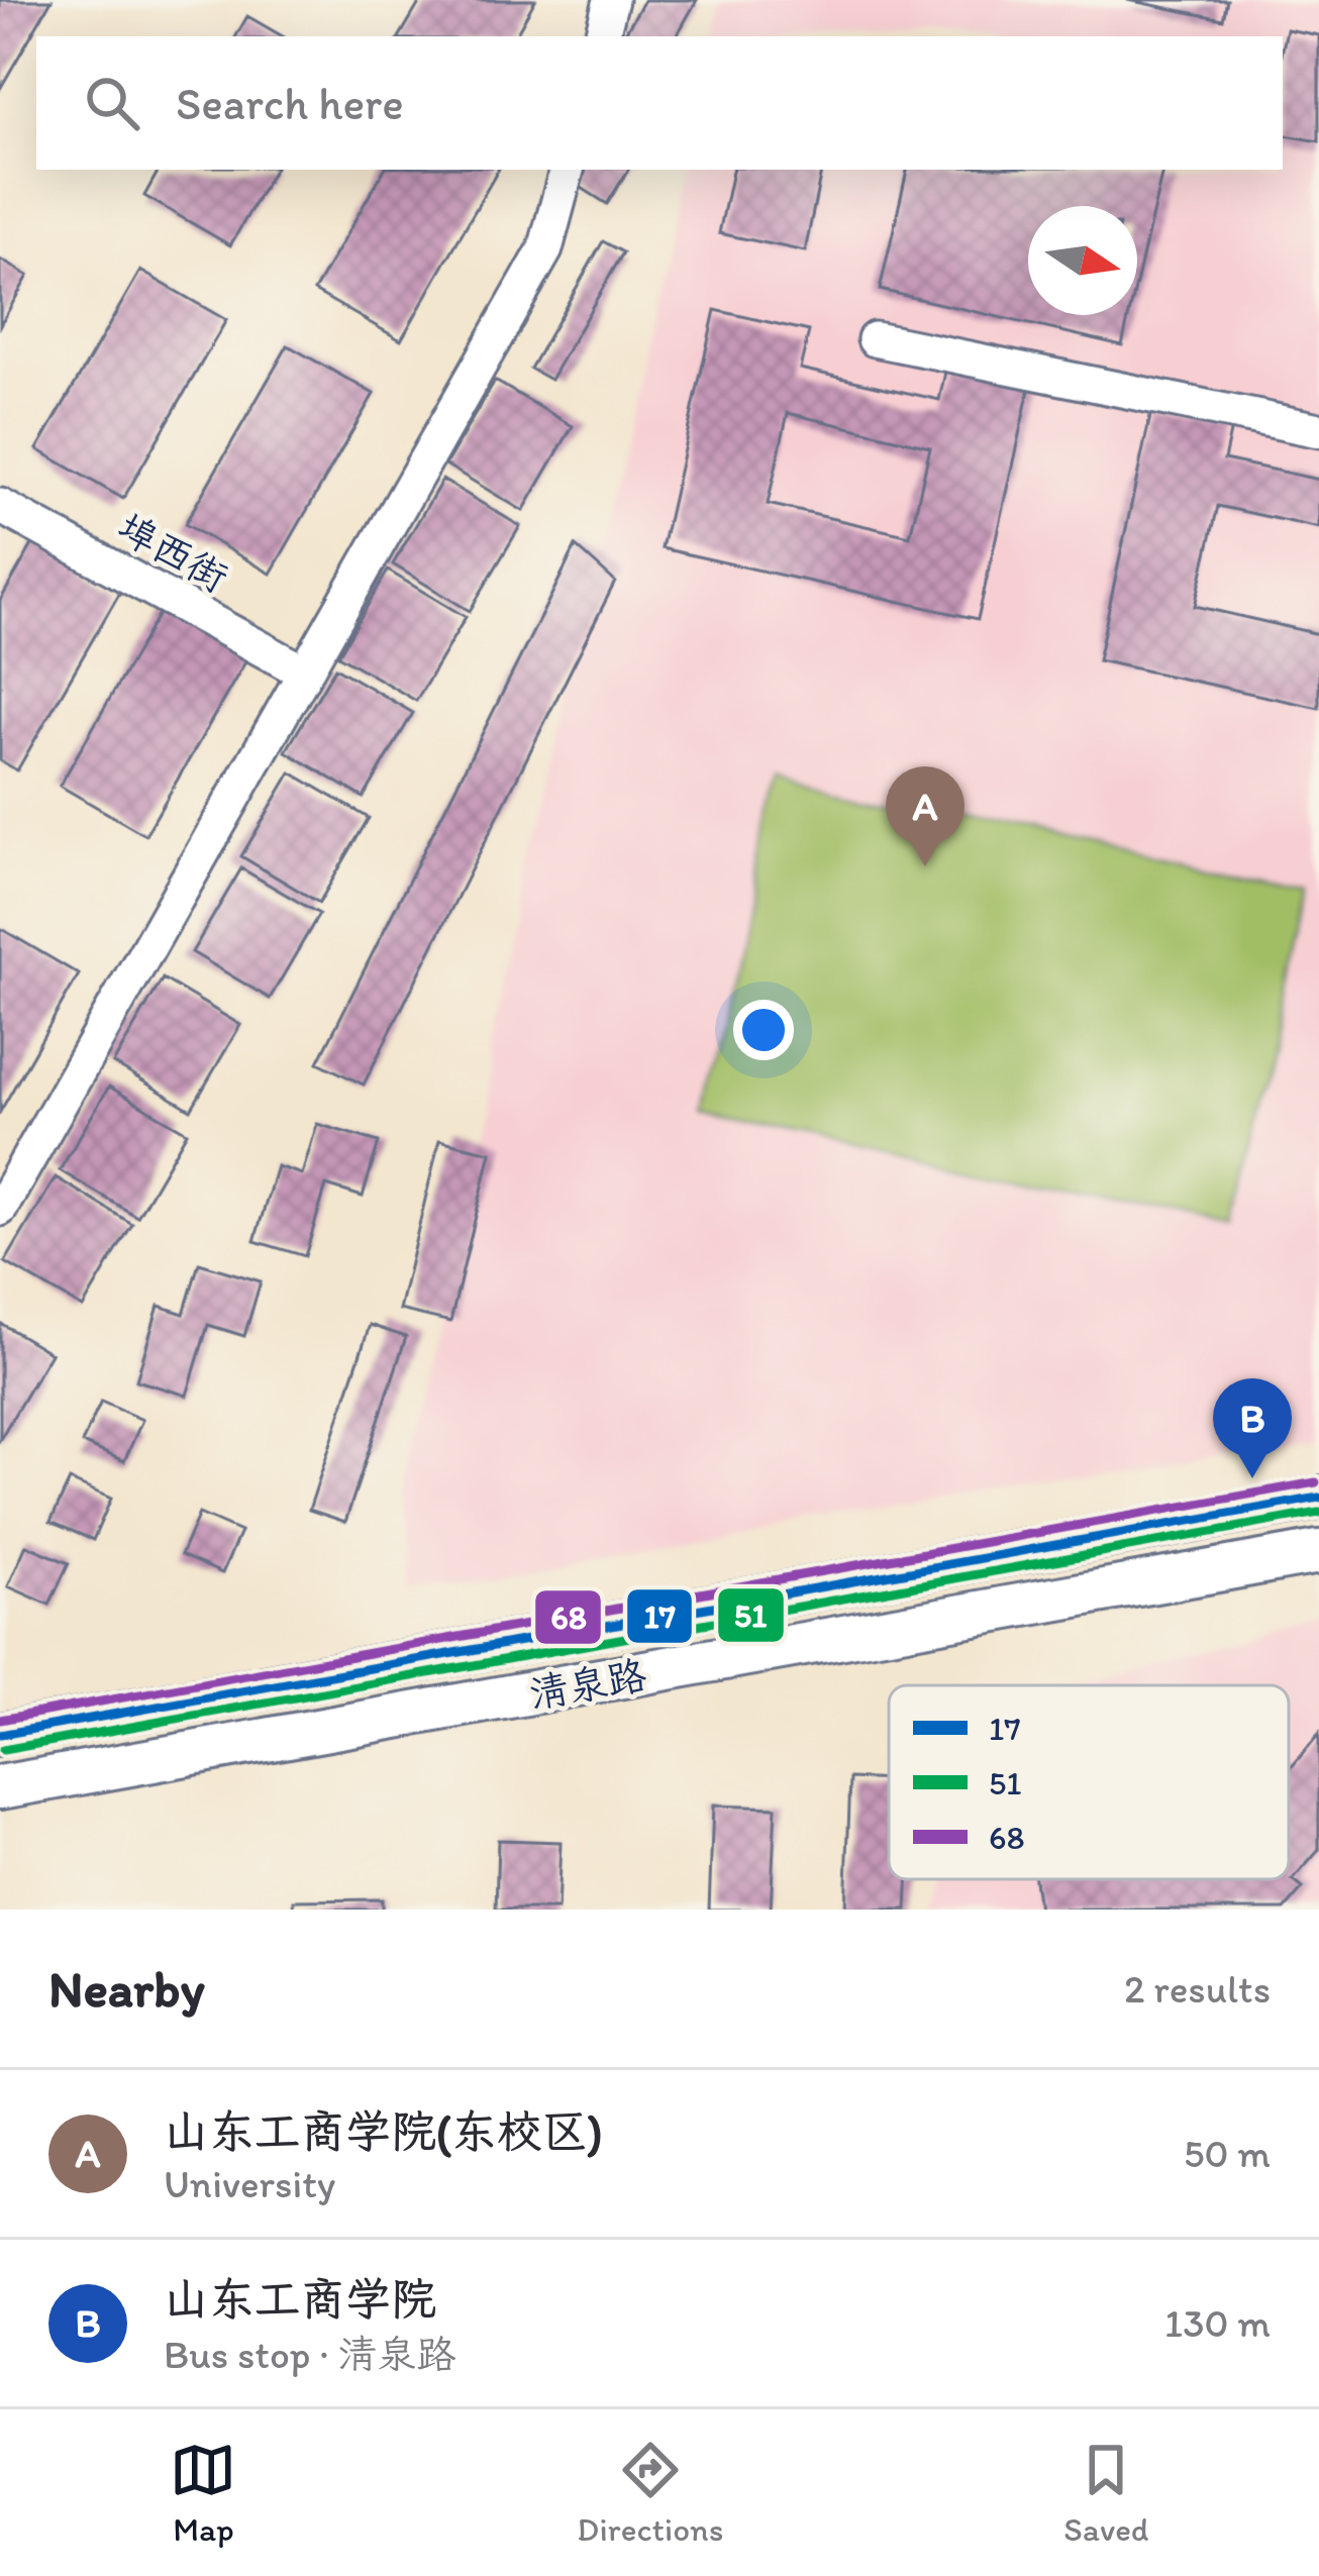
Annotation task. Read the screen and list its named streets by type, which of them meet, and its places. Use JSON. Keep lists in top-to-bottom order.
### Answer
{
  "streets": {
    "main road": ["清泉路"],
    "street": ["埠西街"]
  },
  "lines": ["transit line 68", "transit line 17", "transit line 51"],
  "legend": ["17", "51", "68"],
  "north": "right",
  "page": {
    "search": "Search here",
    "pins": ["A", "B"],
    "heading": ["Nearby", "2 results"],
    "list": [
      {
        "mark": "A",
        "name": "山东工商学院(东校区)",
        "note": "University",
        "value": "50 m"
      },
      {
        "mark": "B",
        "name": "山东工商学院",
        "note": "Bus stop · 清泉路",
        "value": "130 m"
      }
    ],
    "nav": ["Map", "Directions", "Saved"]
  }
}
